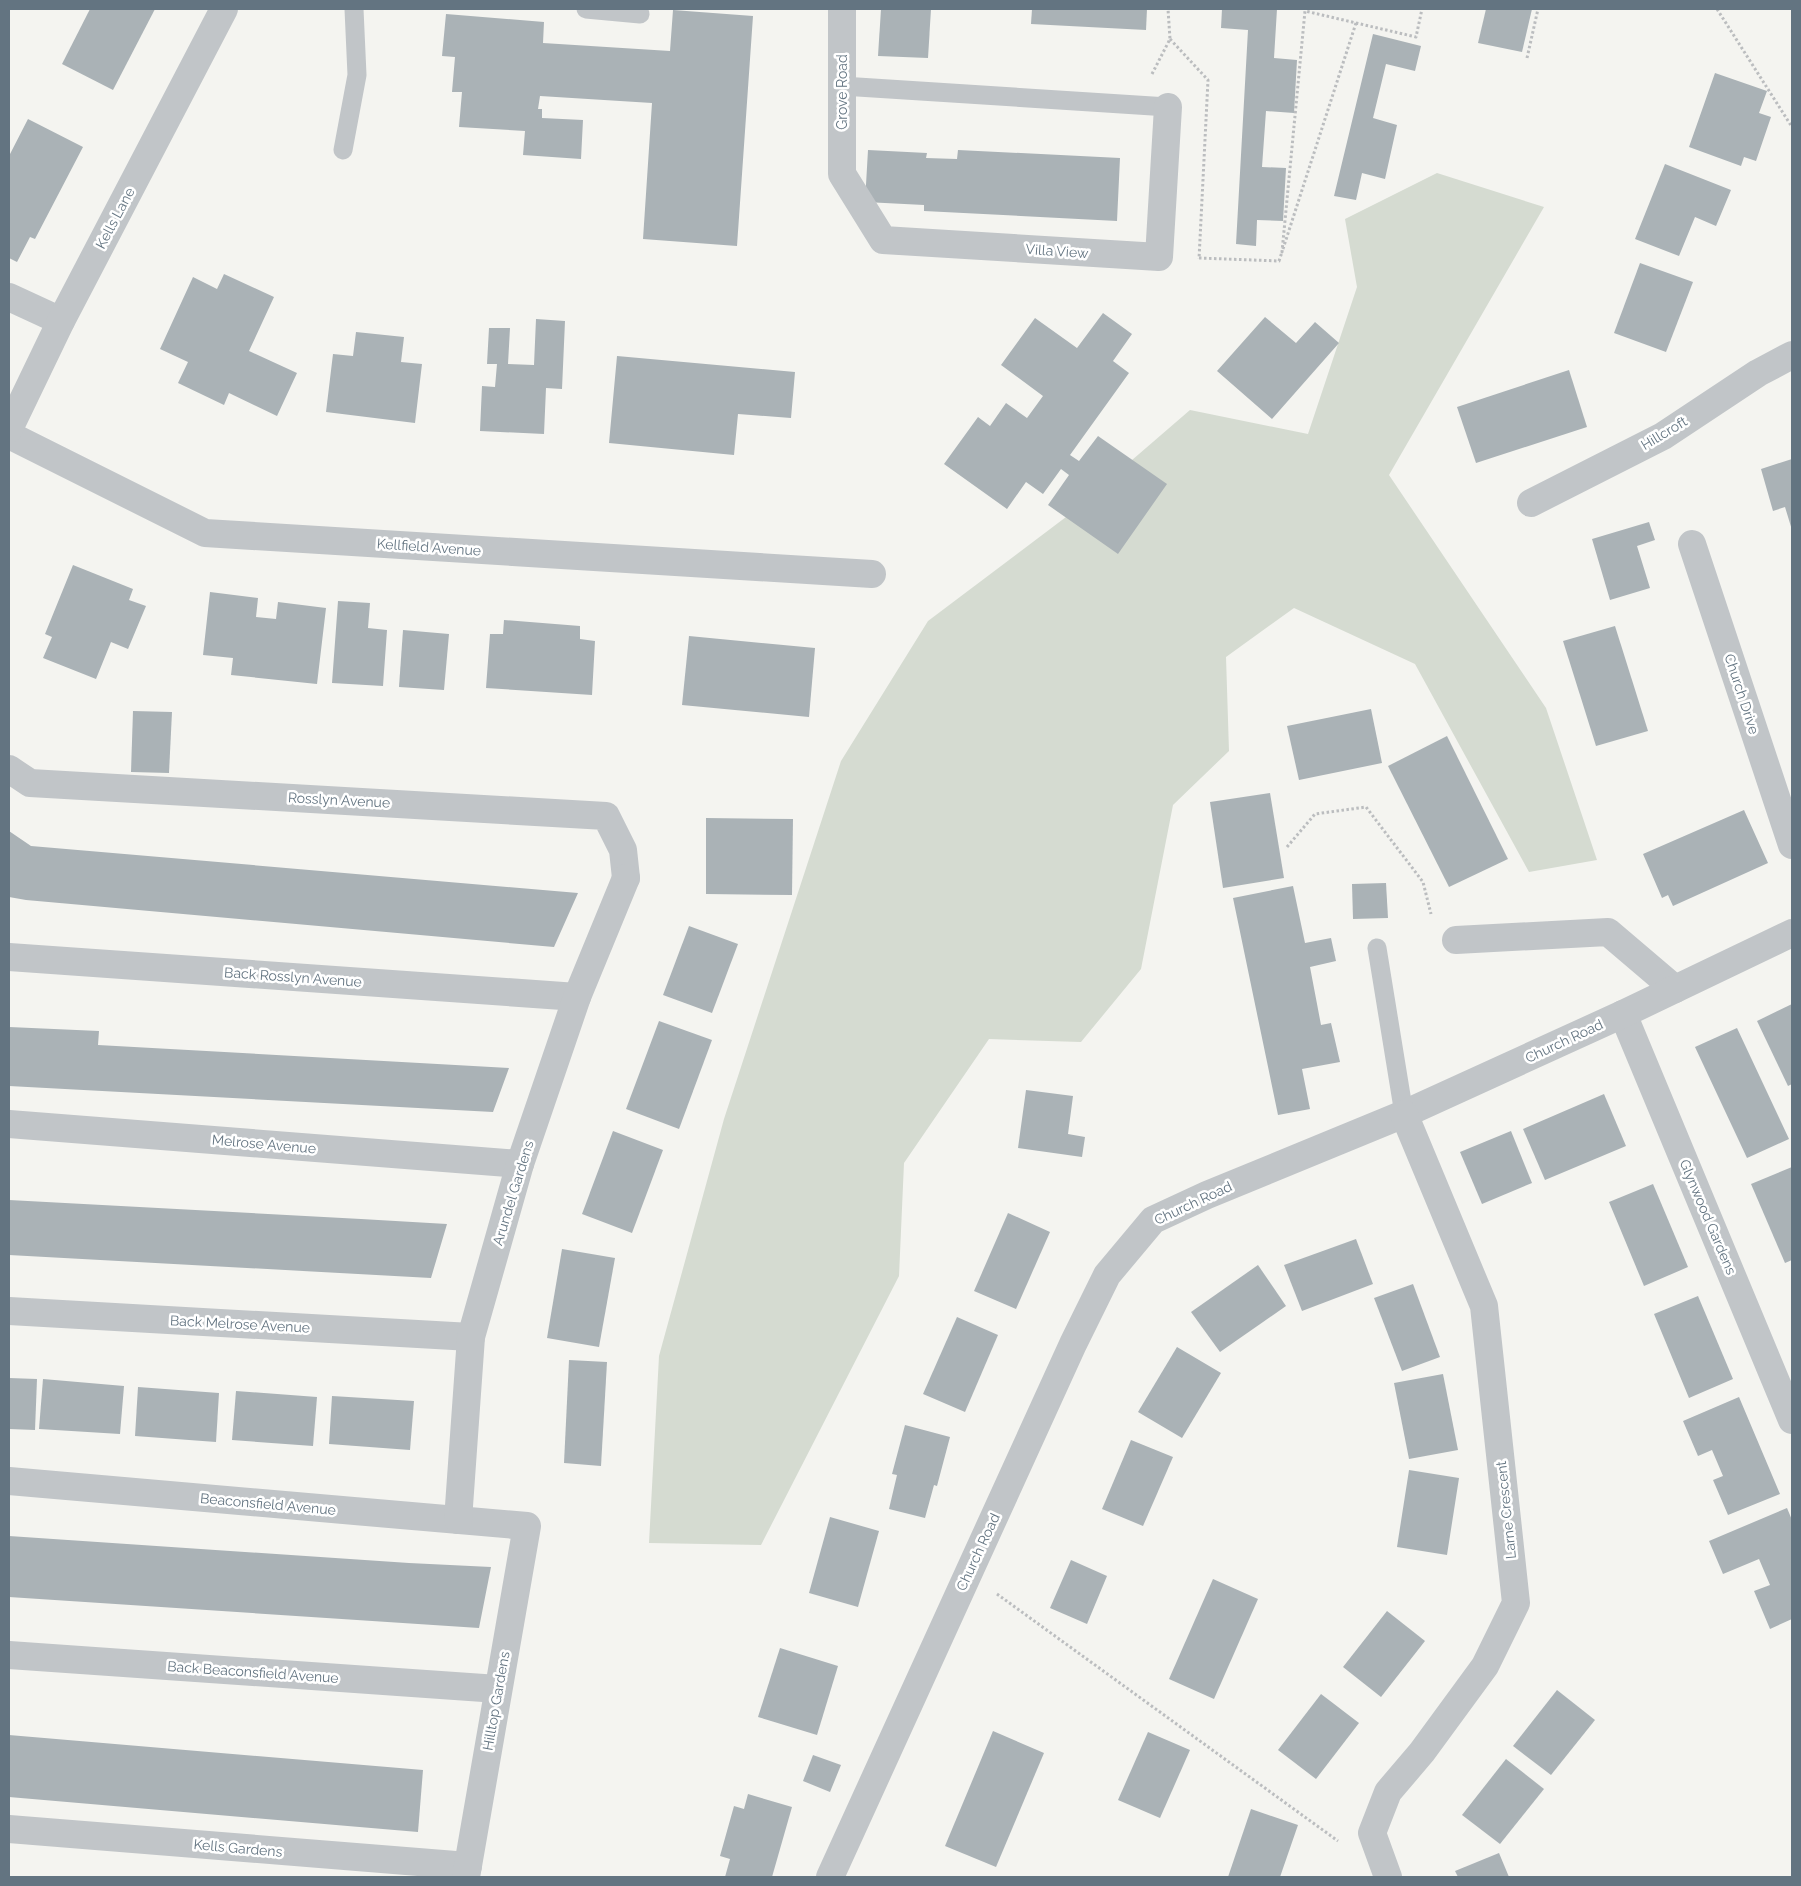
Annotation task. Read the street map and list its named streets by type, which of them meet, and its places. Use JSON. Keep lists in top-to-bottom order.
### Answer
{
  "streets": {
    "street": [
      "Grove Road",
      "Kells Lane",
      "Villa View",
      "Hillcroft",
      "Kellfield Avenue",
      "Church Drive",
      "Rosslyn Avenue",
      "Back Rosslyn Avenue",
      "Church Road",
      "Melrose Avenue",
      "Arundel Gardens",
      "Glynwood Gardens",
      "Back Melrose Avenue",
      "Beaconsfield Avenue",
      "Larne Crescent",
      "Back Beaconsfield Avenue",
      "Hilltop Gardens",
      "Kells Gardens"
    ]
  },
  "crossings": [
    ["Grove Road", "Villa View"],
    ["Rosslyn Avenue", "Arundel Gardens"],
    ["Back Rosslyn Avenue", "Arundel Gardens"],
    ["Church Road", "Glynwood Gardens"],
    ["Church Road", "Larne Crescent"],
    ["Melrose Avenue", "Arundel Gardens"],
    ["Arundel Gardens", "Back Melrose Avenue"],
    ["Arundel Gardens", "Beaconsfield Avenue"],
    ["Beaconsfield Avenue", "Hilltop Gardens"],
    ["Back Beaconsfield Avenue", "Hilltop Gardens"],
    ["Hilltop Gardens", "Kells Gardens"]
  ]
}
